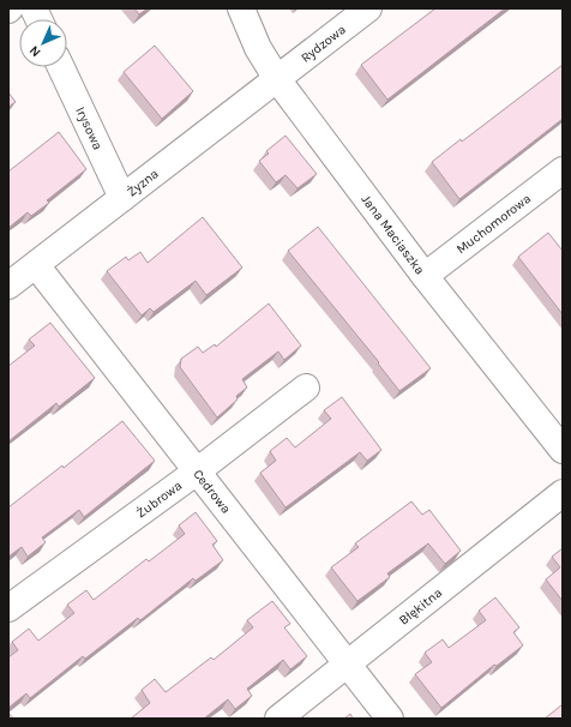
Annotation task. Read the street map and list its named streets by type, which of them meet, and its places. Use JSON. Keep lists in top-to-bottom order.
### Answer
{
  "streets": {
    "street": [
      "Rydzowa",
      "Irysowa",
      "Żyzna",
      "Muchomorowa",
      "Jana Maciaszka",
      "Cedrowa",
      "Żubrowa",
      "Błękitna"
    ]
  },
  "crossings": [
    ["Rydzowa", "Żyzna"],
    ["Rydzowa", "Jana Maciaszka"],
    ["Irysowa", "Żyzna"],
    ["Żyzna", "Jana Maciaszka"],
    ["Żyzna", "Cedrowa"],
    ["Muchomorowa", "Jana Maciaszka"],
    ["Cedrowa", "Żubrowa"],
    ["Cedrowa", "Błękitna"]
  ],
  "north": "bottom left"
}
